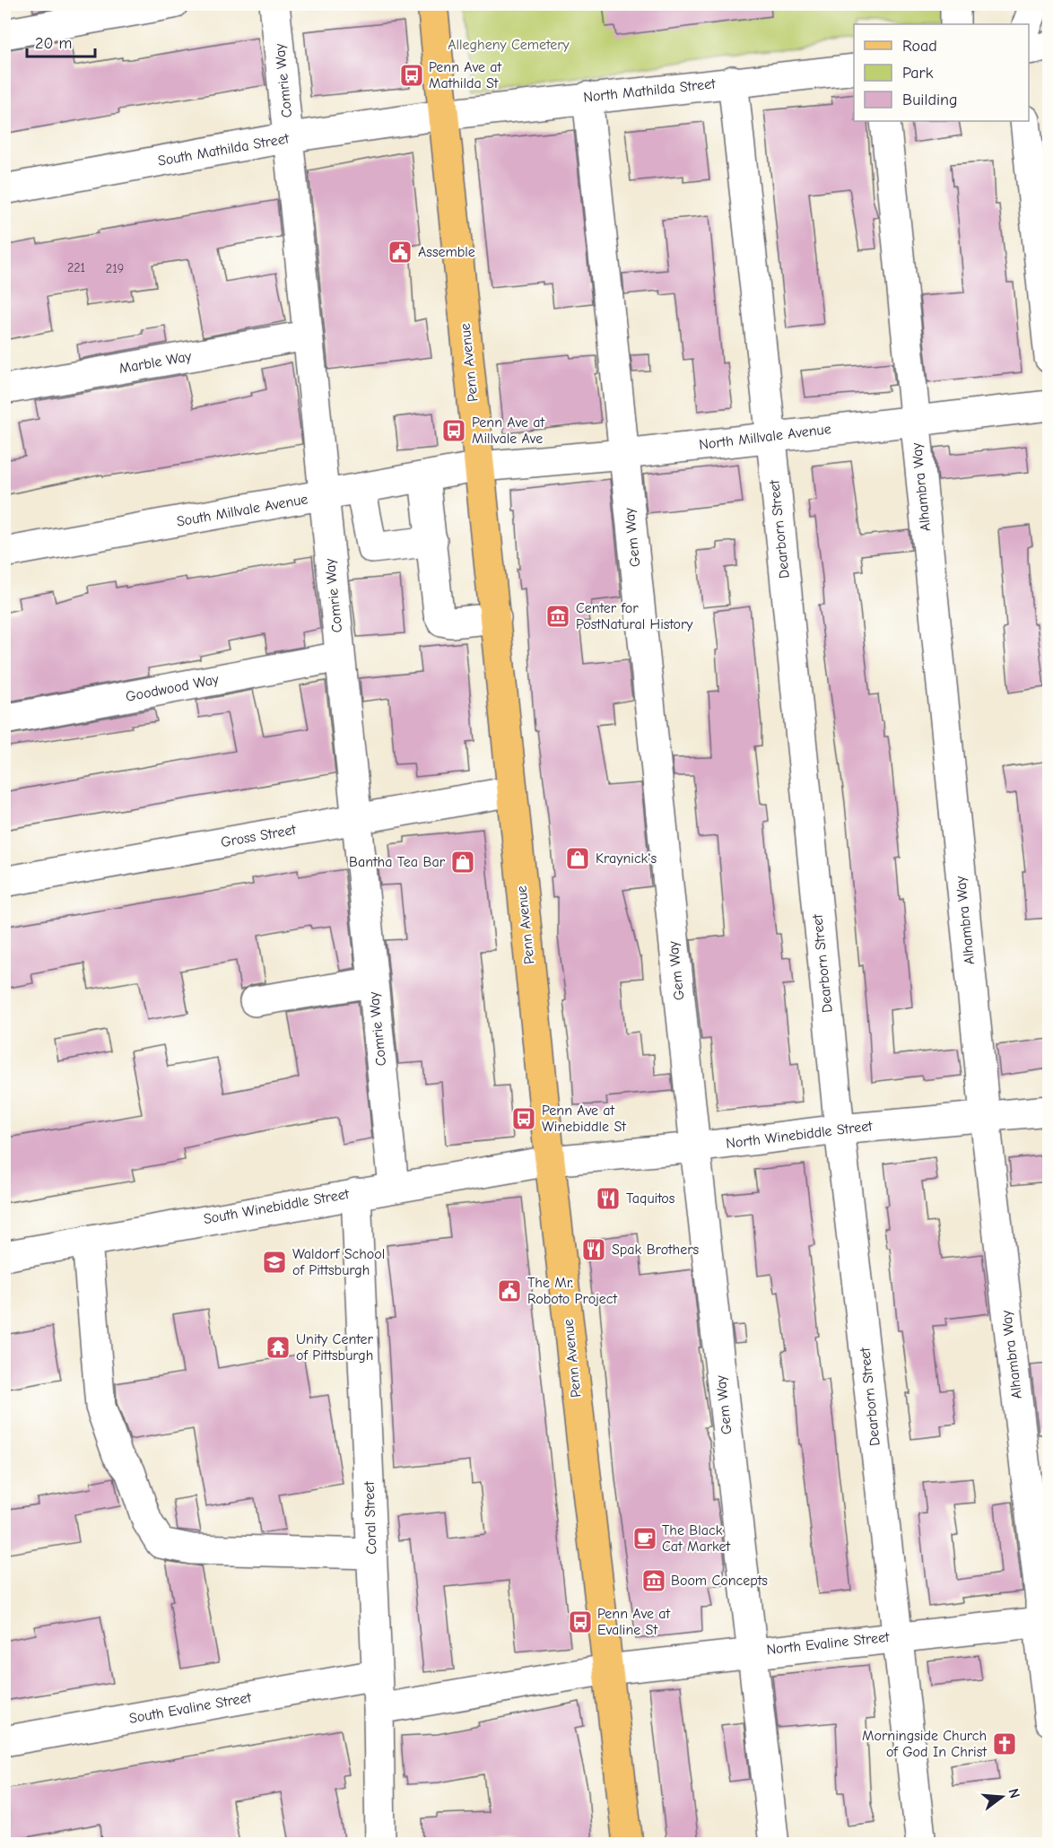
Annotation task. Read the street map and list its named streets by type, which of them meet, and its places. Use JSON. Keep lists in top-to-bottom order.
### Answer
{
  "streets": {
    "main road": ["Penn Avenue"],
    "street": [
      "Comrie Way",
      "North Mathilda Street",
      "South Mathilda Street",
      "Marble Way",
      "North Millvale Avenue",
      "Alhambra Way",
      "South Millvale Avenue",
      "Dearborn Street",
      "Gem Way",
      "Goodwood Way",
      "Gross Street",
      "North Winebiddle Street",
      "South Winebiddle Street",
      "Coral Street",
      "North Evaline Street",
      "South Evaline Street"
    ]
  },
  "crossings": [
    ["Comrie Way", "South Mathilda Street"],
    ["Comrie Way", "Marble Way"],
    ["Comrie Way", "South Millvale Avenue"],
    ["Comrie Way", "Goodwood Way"],
    ["Comrie Way", "Gross Street"],
    ["Comrie Way", "South Winebiddle Street"],
    ["North Mathilda Street", "South Mathilda Street"],
    ["North Mathilda Street", "Penn Avenue"],
    ["North Mathilda Street", "Dearborn Street"],
    ["North Mathilda Street", "Gem Way"],
    ["South Mathilda Street", "Penn Avenue"],
    ["Penn Avenue", "North Millvale Avenue"],
    ["Penn Avenue", "South Millvale Avenue"],
    ["Penn Avenue", "Gross Street"],
    ["Penn Avenue", "North Winebiddle Street"],
    ["Penn Avenue", "South Winebiddle Street"],
    ["Penn Avenue", "North Evaline Street"],
    ["North Millvale Avenue", "Alhambra Way"],
    ["North Millvale Avenue", "South Millvale Avenue"],
    ["North Millvale Avenue", "Dearborn Street"],
    ["North Millvale Avenue", "Gem Way"],
    ["Alhambra Way", "North Winebiddle Street"],
    ["Alhambra Way", "North Evaline Street"],
    ["Dearborn Street", "North Winebiddle Street"],
    ["Dearborn Street", "North Evaline Street"],
    ["Gem Way", "North Winebiddle Street"],
    ["Gem Way", "North Evaline Street"],
    ["North Winebiddle Street", "South Winebiddle Street"],
    ["South Winebiddle Street", "Coral Street"],
    ["Coral Street", "South Evaline Street"]
  ],
  "parks": ["Allegheny Cemetery"],
  "places": {
    "bus stop": [
      "Penn Ave at Mathilda St",
      "Penn Ave at Millvale Ave",
      "Penn Ave at Winebiddle St",
      "Penn Ave at Evaline St"
    ],
    "public building": ["Assemble", "The Mr. Roboto Project"],
    "museum": ["Center for PostNatural History", "Boom Concepts"],
    "shop": ["Kraynick's", "Bantha Tea Bar"],
    "restaurant": ["Taquitos", "Spak Brothers"],
    "school or university": ["Waldorf School of Pittsburgh"],
    "temple": ["Unity Center of Pittsburgh"],
    "cafe": ["The Black Cat Market"],
    "church": ["Morningside Church of God In Christ"]
  },
  "house_numbers": ["221", "219"],
  "legend": ["Road", "Park", "Building"],
  "scale_bar": "20 m",
  "north": "right"
}
